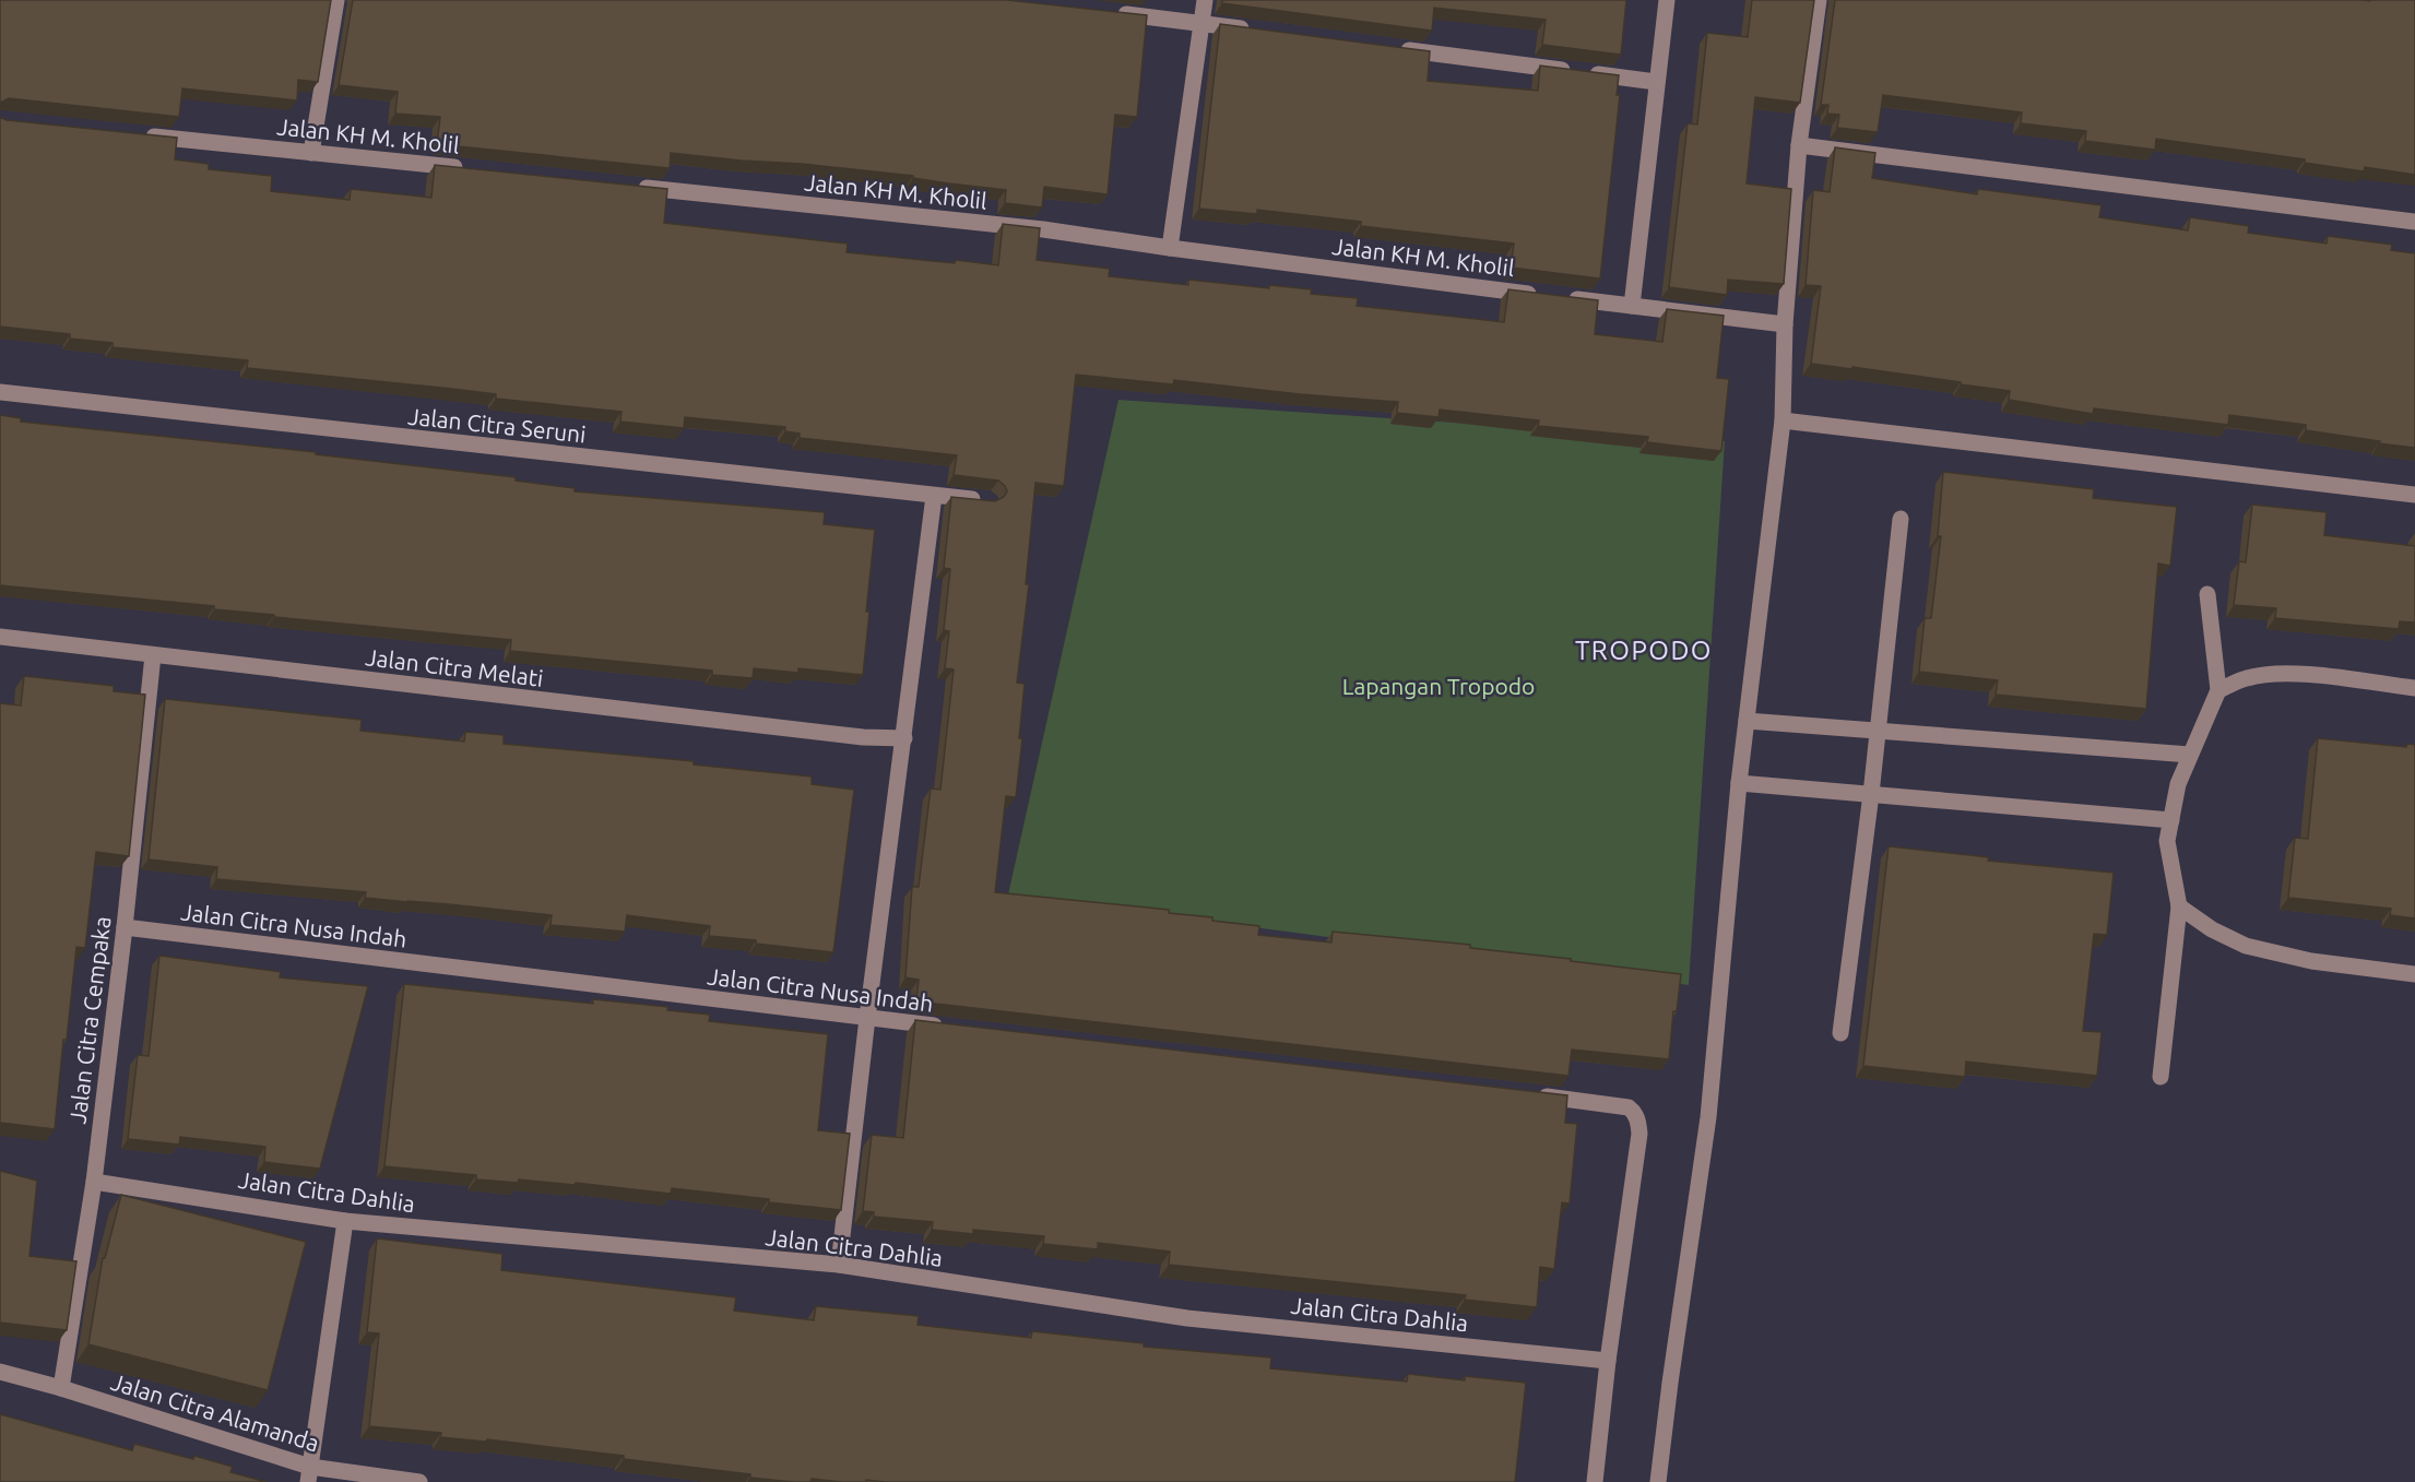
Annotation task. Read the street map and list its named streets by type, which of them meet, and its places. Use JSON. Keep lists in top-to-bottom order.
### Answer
{
  "streets": {
    "street": [
      "Jalan KH M. Kholil",
      "Jalan Citra Seruni",
      "Jalan Citra Melati",
      "Jalan Citra Nusa Indah",
      "Jalan Citra Cempaka",
      "Jalan Citra Dahlia",
      "Jalan Citra Alamanda"
    ]
  },
  "crossings": [
    ["Jalan Citra Melati", "Jalan Citra Cempaka"],
    ["Jalan Citra Nusa Indah", "Jalan Citra Cempaka"],
    ["Jalan Citra Cempaka", "Jalan Citra Dahlia"],
    ["Jalan Citra Cempaka", "Jalan Citra Alamanda"]
  ],
  "districts": ["TROPODO"],
  "parks": ["Lapangan Tropodo"]
}
